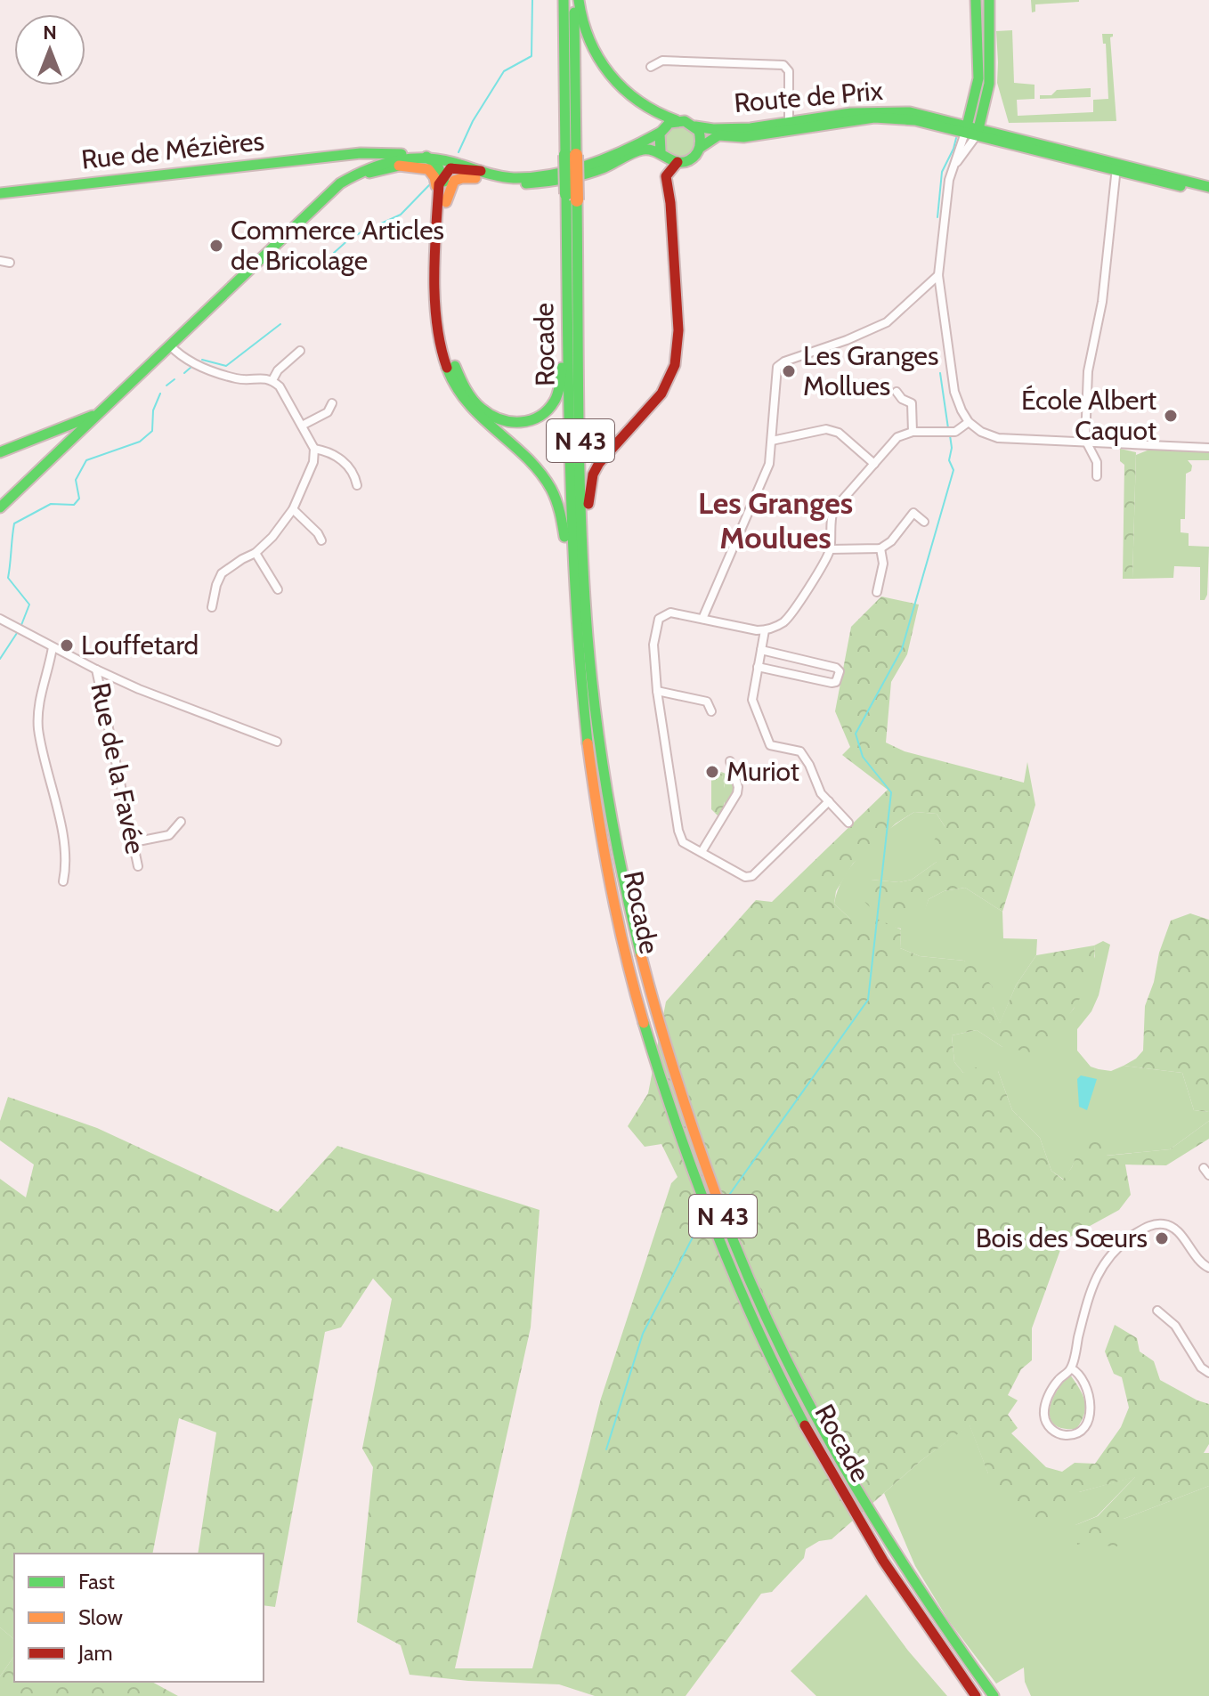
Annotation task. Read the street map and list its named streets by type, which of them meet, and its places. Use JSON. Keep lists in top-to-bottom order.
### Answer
{
  "streets": {
    "main road": [
      "Route de Prix",
      "Rue de Mézières",
      "Rocade",
      "N 43"
    ],
    "street": ["Rue de la Favée"]
  },
  "crossings": [
    ["Route de Prix", "N 43"],
    ["Rocade", "N 43"]
  ],
  "districts": ["Les Granges Moulues"],
  "places": [
    "Commerce Articles de Bricolage",
    "Les Granges Mollues",
    "École Albert Caquot",
    "Louffetard",
    "Muriot",
    "Bois des Sœurs"
  ],
  "legend": ["Fast", "Slow", "Jam"],
  "north": "top"
}
